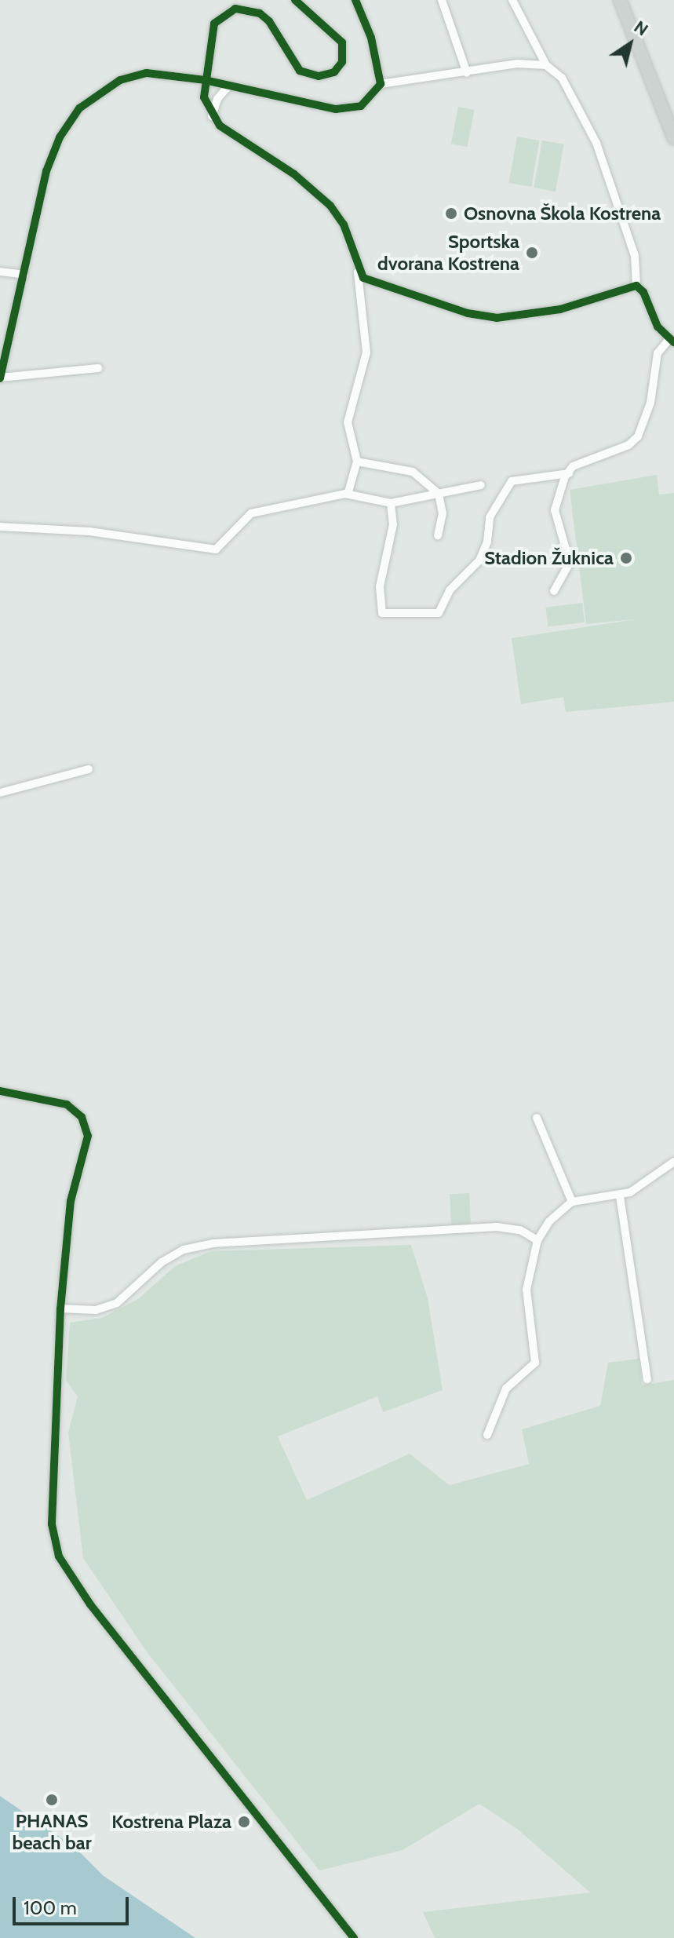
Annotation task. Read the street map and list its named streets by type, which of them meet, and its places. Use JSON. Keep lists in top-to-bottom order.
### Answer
{
  "places": [
    "Osnovna Škola Kostrena",
    "Sportska dvorana Kostrena",
    "Stadion Žuknica",
    "PHANAS beach bar",
    "Kostrena Plaza"
  ],
  "scale_bar": "100 m",
  "north": "top right"
}
